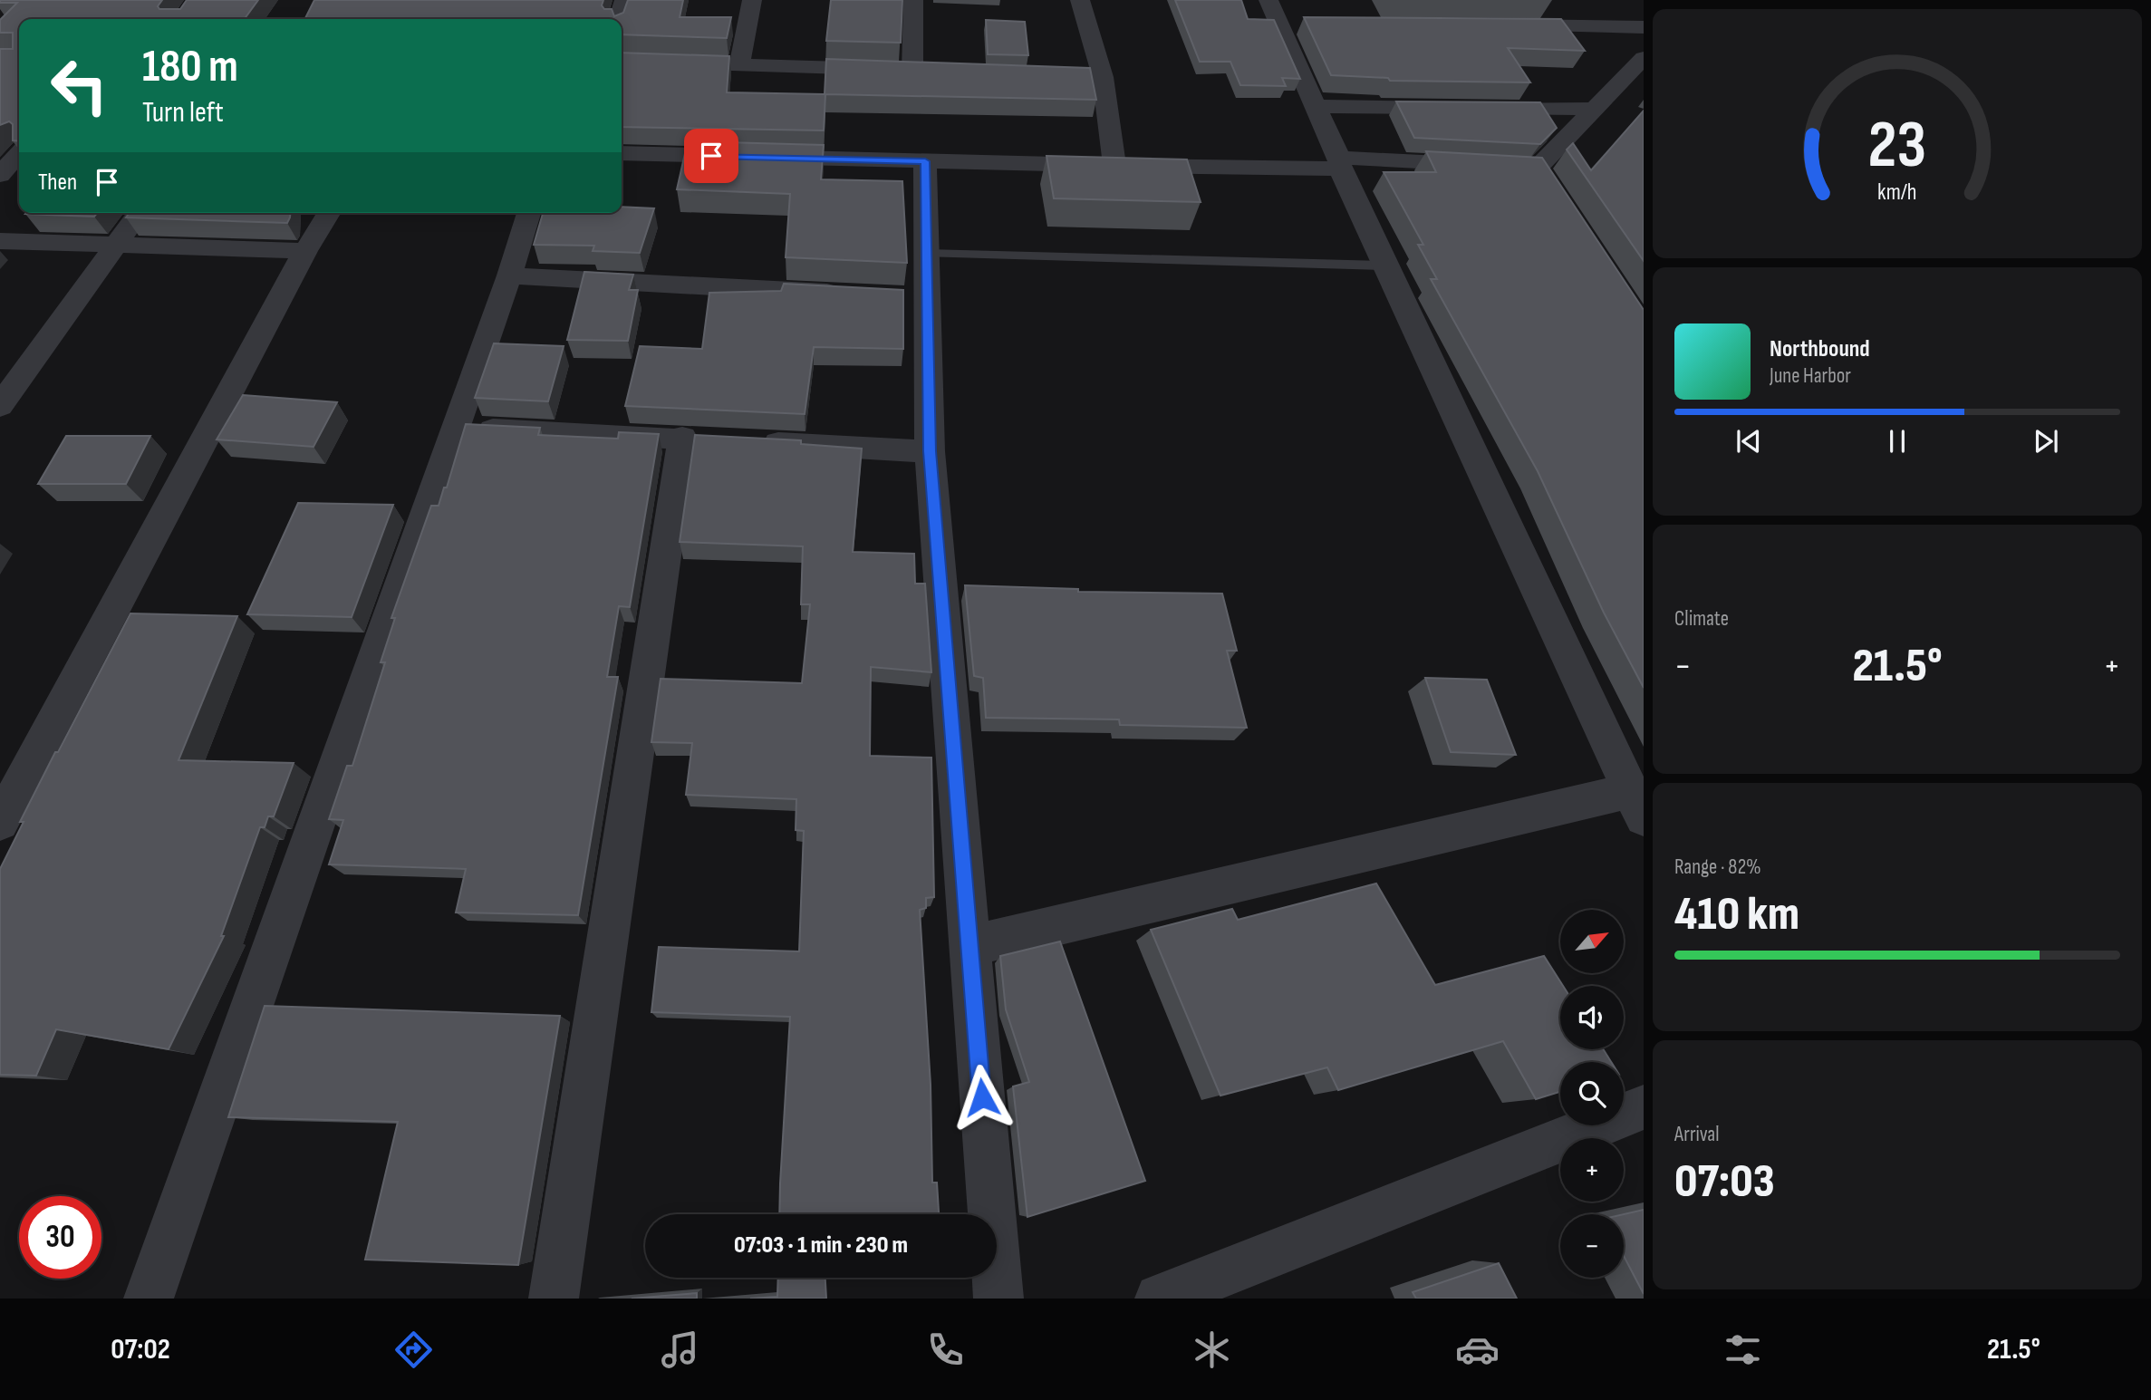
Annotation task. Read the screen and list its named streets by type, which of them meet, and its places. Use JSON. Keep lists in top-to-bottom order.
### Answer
{
  "north": "top right",
  "page": {
    "turn": ["180 m", "Turn left"],
    "then": "Then",
    "song": ["Northbound", "June Harbor"],
    "tile": [
      "Climate",
      ["Range · 82%", "410 km"],
      ["Arrival", "07:03"]
    ],
    "heat": ["−", "21.5°", "+"],
    "map_buttons": ["+", "−"],
    "limit": "30",
    "trip": "07:03 · 1 min · 230 m",
    "tabs": ["07:02", "21.5°"],
    "gauge": ["23", "km/h"]
  }
}
